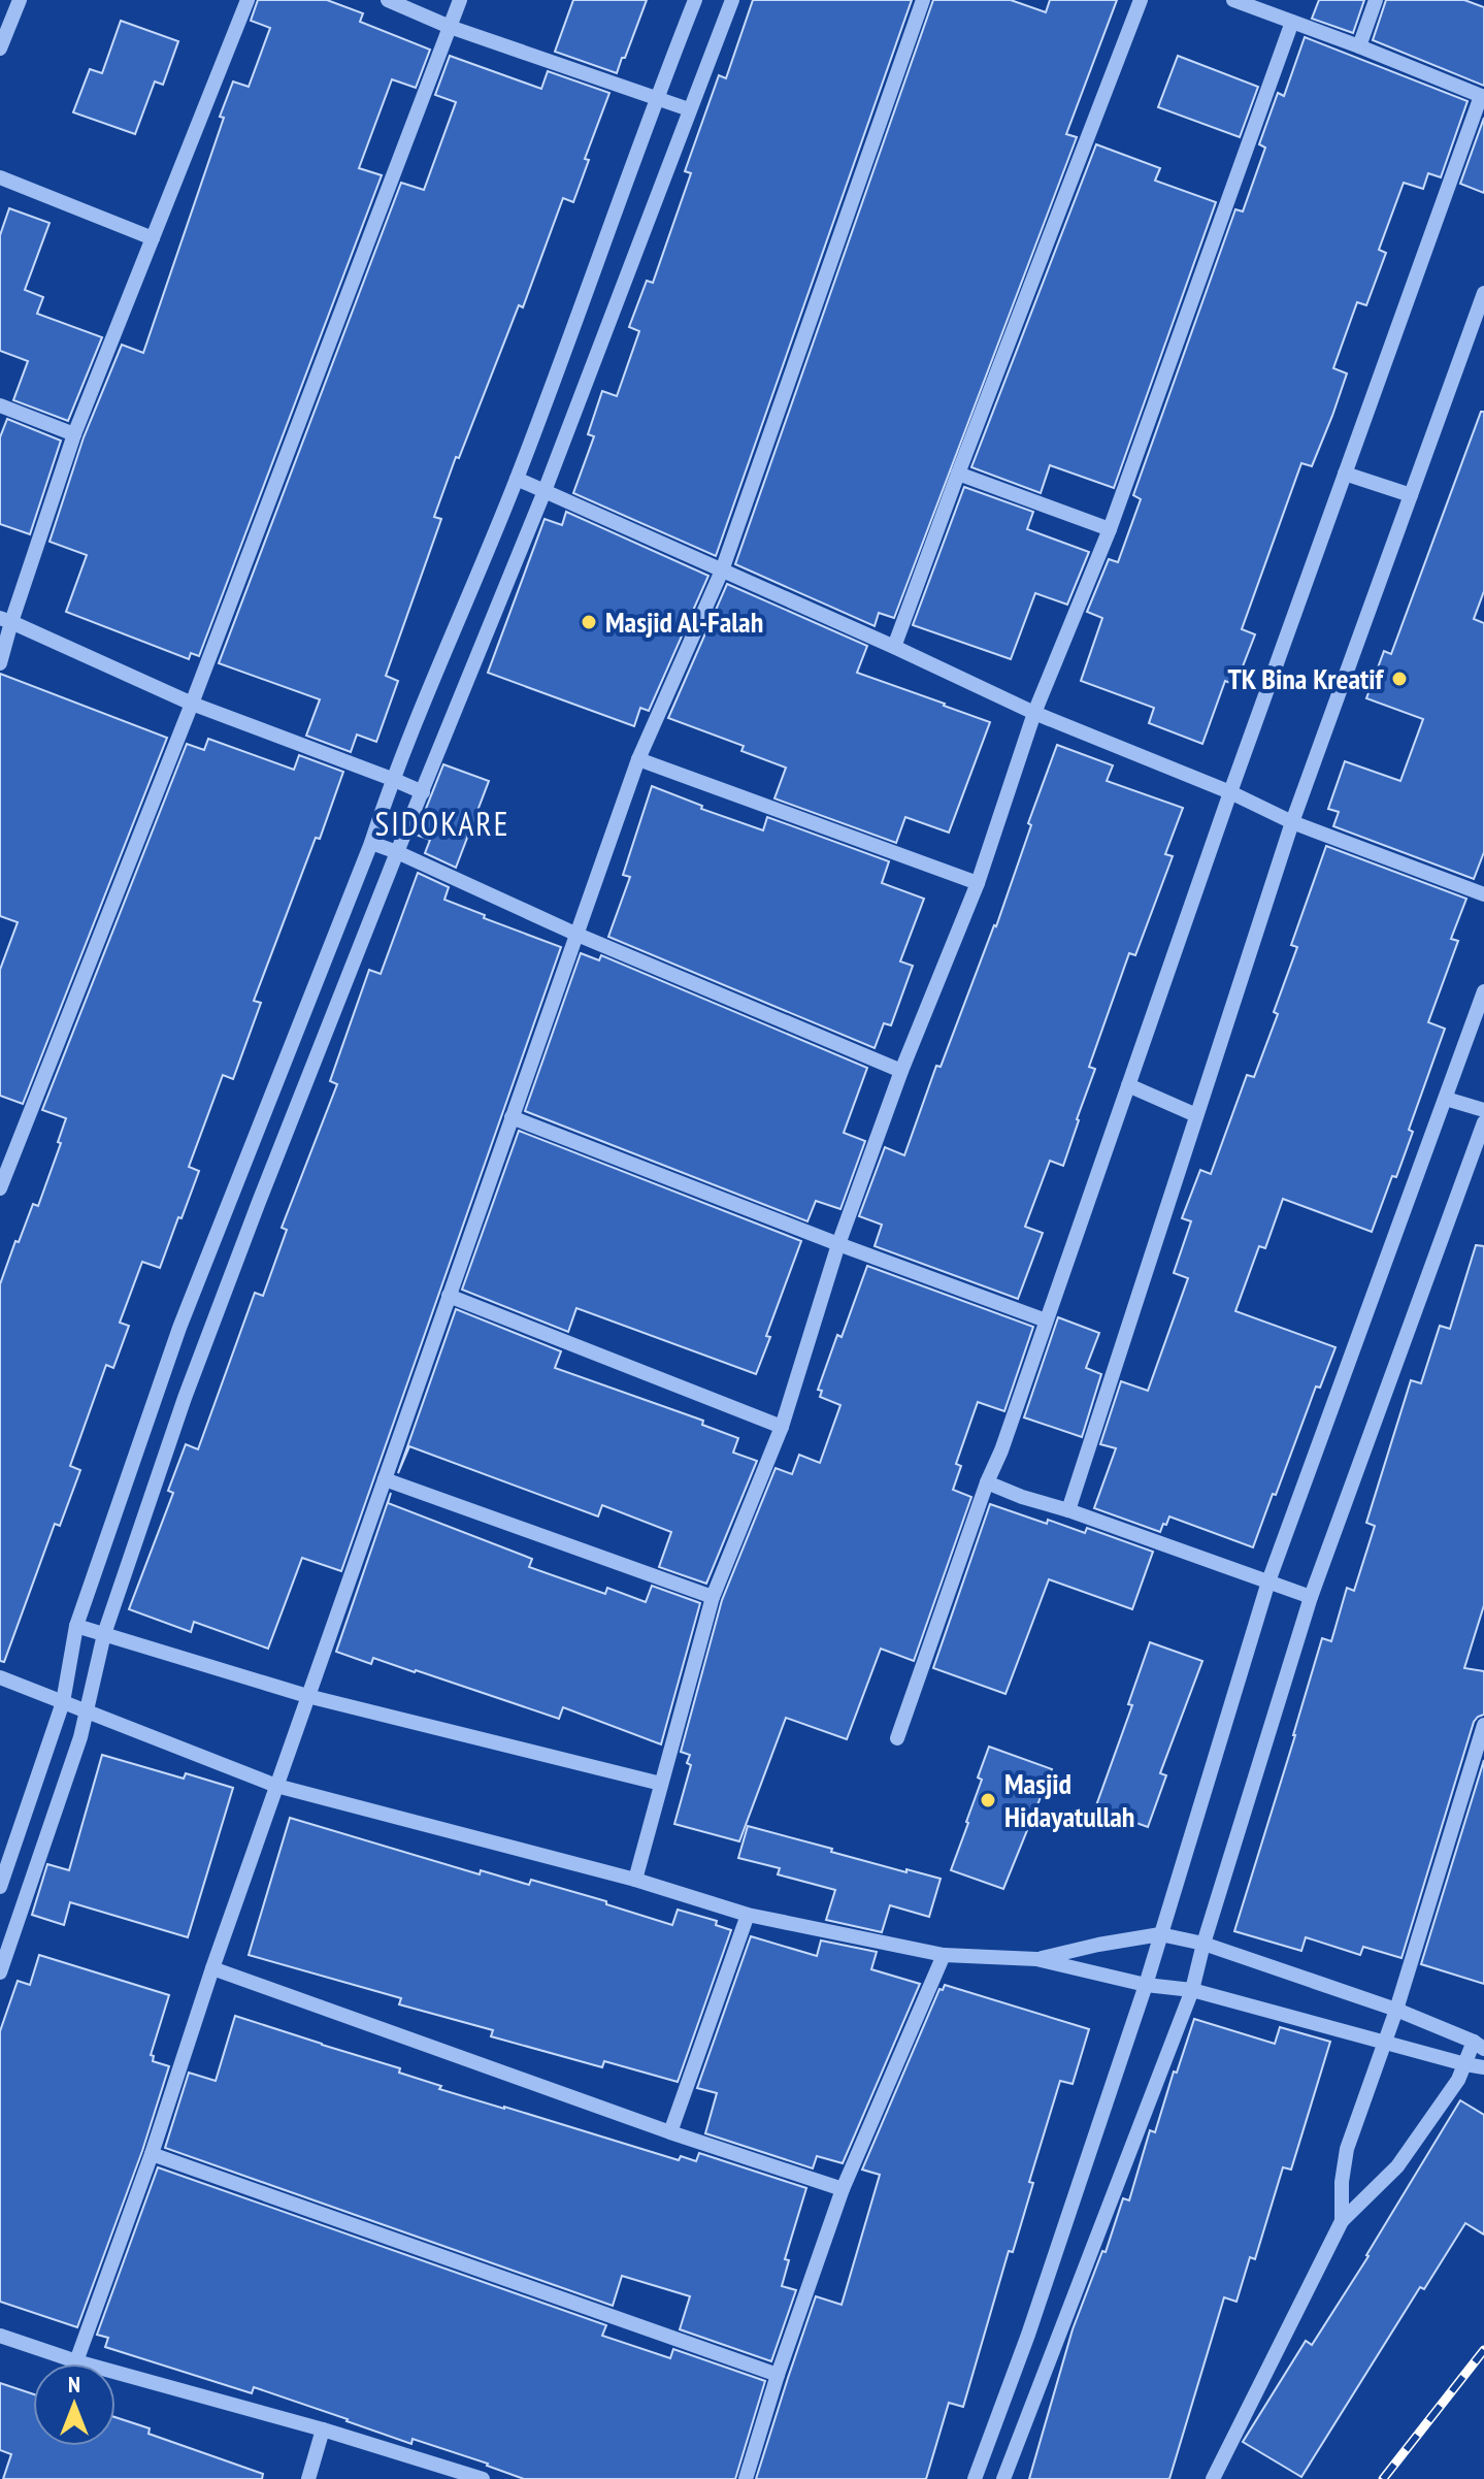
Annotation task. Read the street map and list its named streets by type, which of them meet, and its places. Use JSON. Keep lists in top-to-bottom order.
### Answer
{
  "districts": ["SIDOKARE"],
  "places": ["Masjid Al-Falah", "TK Bina Kreatif", "Masjid Hidayatullah"],
  "north": "top"
}
